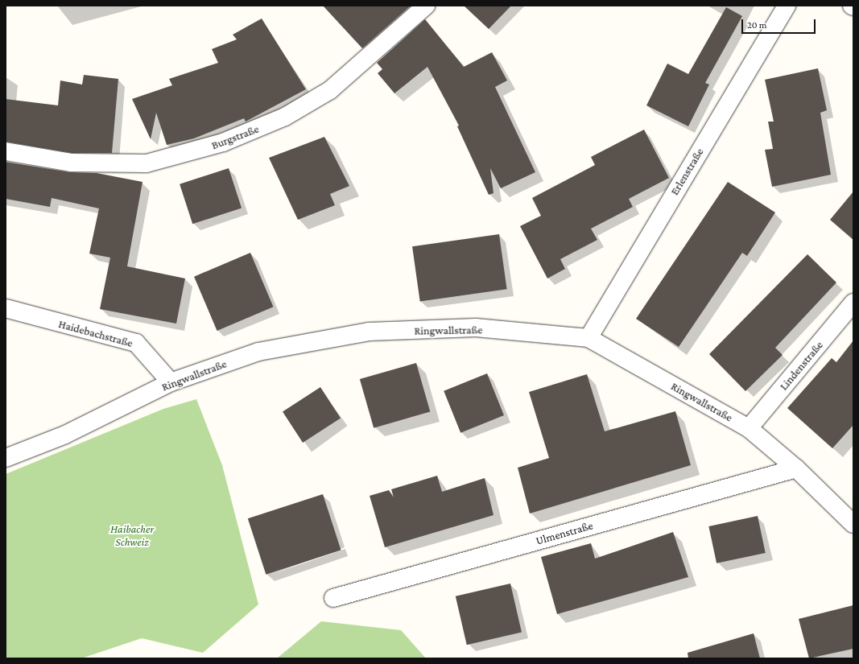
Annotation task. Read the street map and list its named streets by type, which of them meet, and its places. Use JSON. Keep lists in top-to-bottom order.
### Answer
{
  "streets": {
    "street": [
      "Burgstraße",
      "Erlenstraße",
      "Ringwallstraße",
      "Haidebachstraße",
      "Lindenstraße",
      "Ulmenstraße"
    ]
  },
  "crossings": [
    ["Erlenstraße", "Ringwallstraße"],
    ["Ringwallstraße", "Haidebachstraße"],
    ["Ringwallstraße", "Lindenstraße"],
    ["Ringwallstraße", "Ulmenstraße"]
  ],
  "parks": ["Haibacher Schweiz"],
  "scale_bar": "20 m"
}
